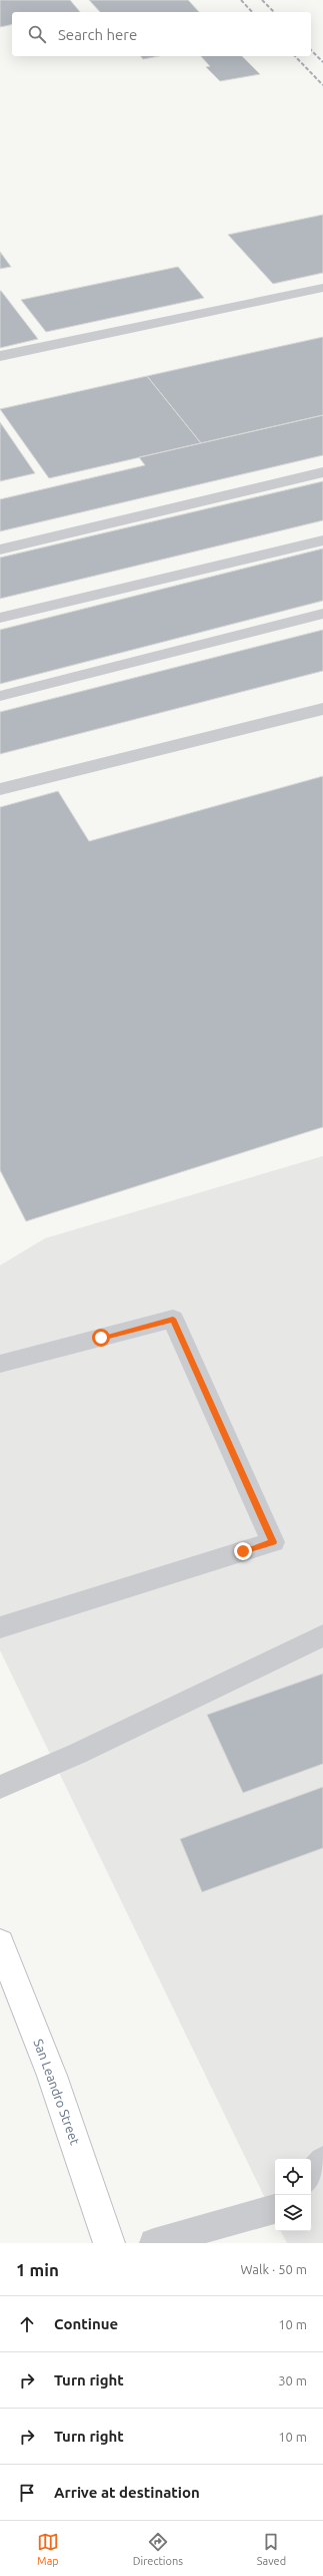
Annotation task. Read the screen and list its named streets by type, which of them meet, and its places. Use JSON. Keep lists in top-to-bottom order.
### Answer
{
  "streets": {
    "main road": ["San Leandro Street"]
  },
  "page": {
    "search": "Search here",
    "heading": ["1 min", "Walk · 50 m"],
    "list": [
      ["Continue", "10 m"],
      ["Turn right", "30 m"],
      ["Turn right", "10 m"],
      "Arrive at destination"
    ],
    "nav": ["Map", "Directions", "Saved"]
  }
}
